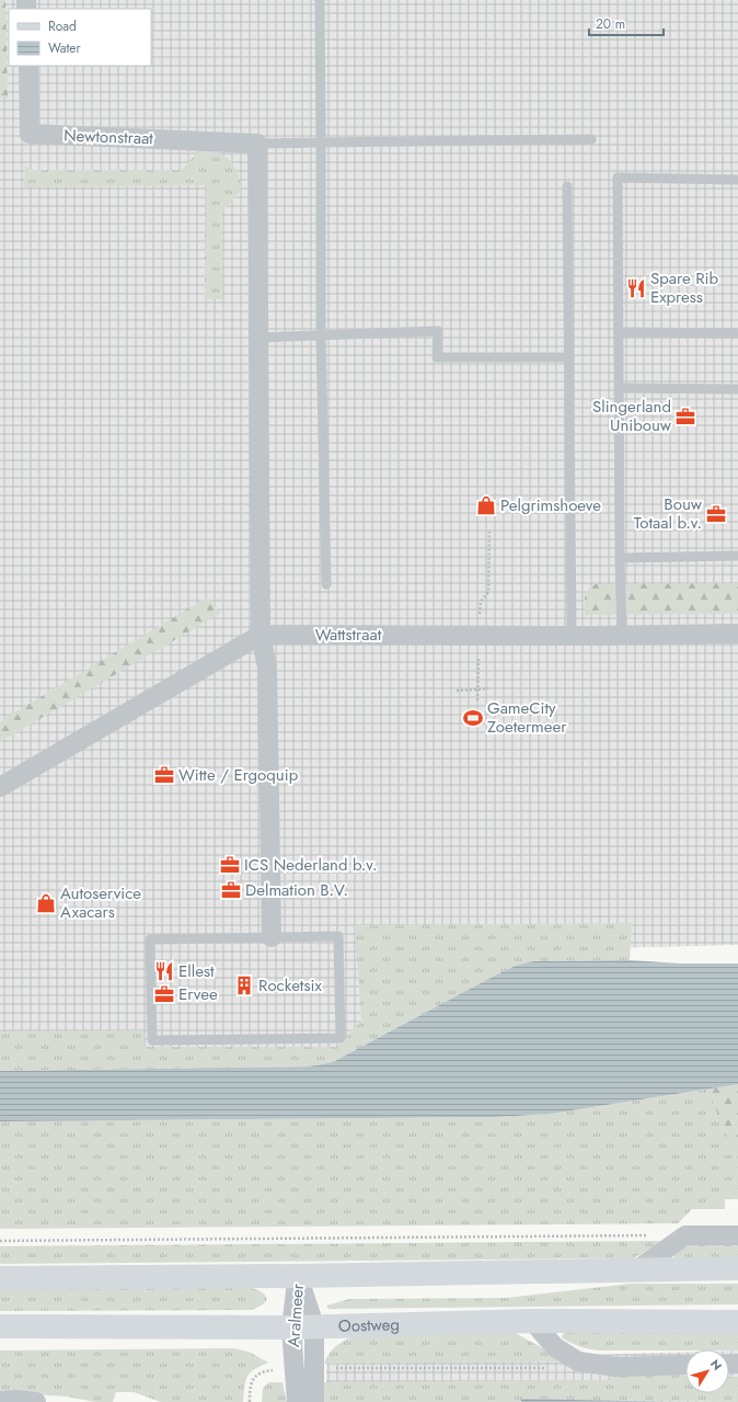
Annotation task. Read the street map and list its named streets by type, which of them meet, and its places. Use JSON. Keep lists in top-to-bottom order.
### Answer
{
  "streets": {
    "main road": ["Oostweg"],
    "street": ["Newtonstraat", "Wattstraat", "Aralmeer"]
  },
  "crossings": [
    ["Aralmeer", "Oostweg"]
  ],
  "places": {
    "restaurant": ["Spare Rib Express", "Ellest"],
    "office": [
      "Slingerland Unibouw",
      "Bouw Totaal b.v.",
      "Witte / Ergoquip",
      "ICS Nederland b.v.",
      "Delmation B.V.",
      "Ervee"
    ],
    "shop": ["Pelgrimshoeve", "Autoservice Axacars"],
    "sports": ["GameCity Zoetermeer"],
    "building": ["Rocketsix"]
  },
  "legend": ["Road", "Water"],
  "scale_bar": "20 m",
  "north": "top right"
}
